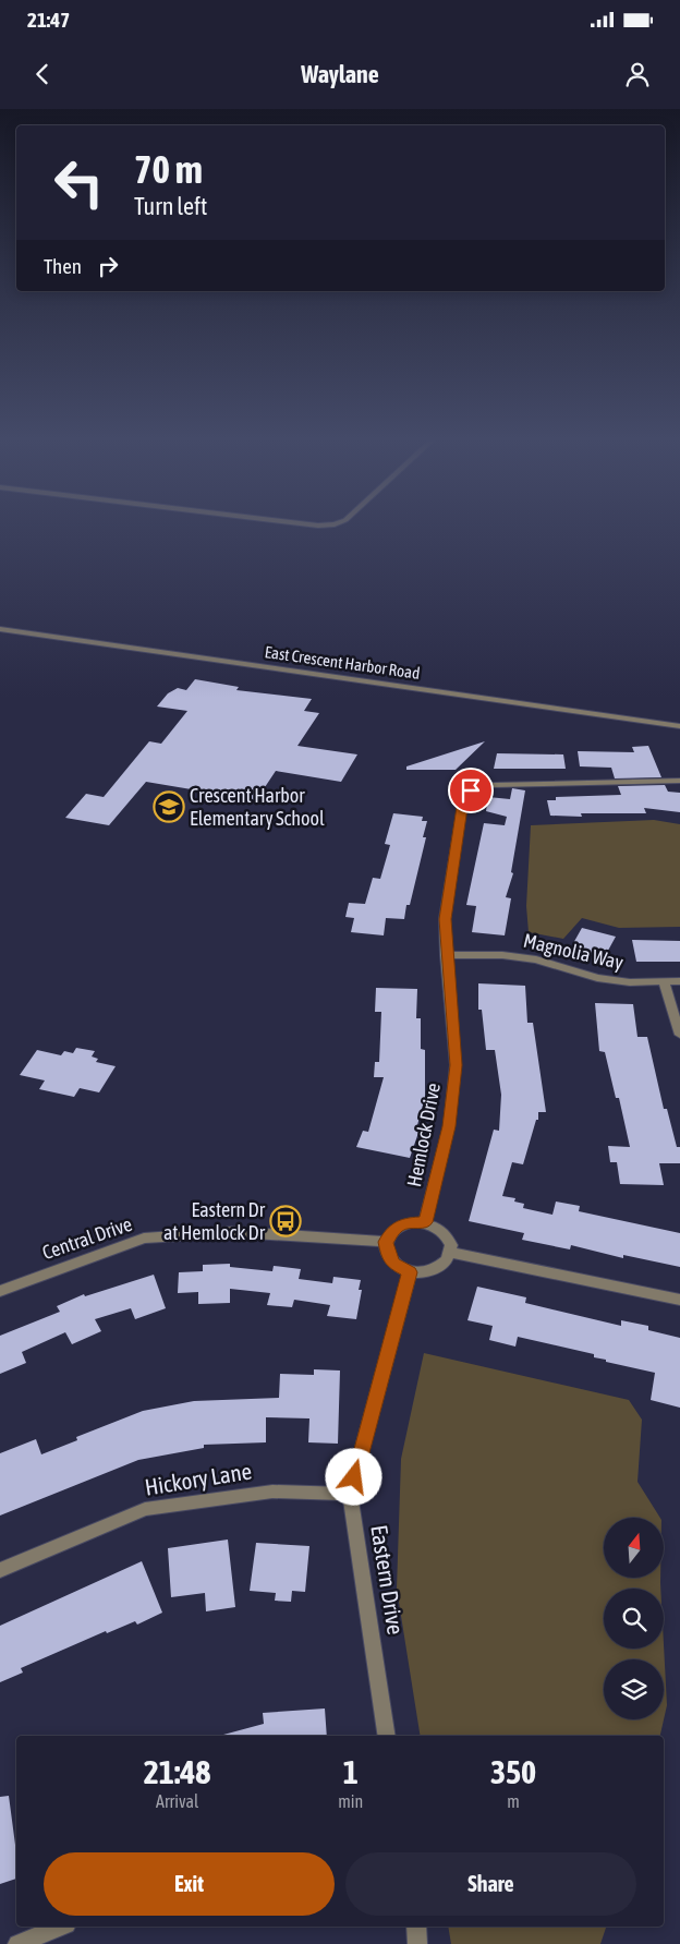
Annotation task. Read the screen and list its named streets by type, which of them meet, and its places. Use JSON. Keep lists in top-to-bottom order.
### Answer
{
  "streets": {
    "street": [
      "East Crescent Harbor Road",
      "Magnolia Way",
      "Hemlock Drive",
      "Central Drive",
      "Hickory Lane",
      "Eastern Drive"
    ]
  },
  "crossings": [
    ["Magnolia Way", "Hemlock Drive"],
    ["Hemlock Drive", "Central Drive"],
    ["Hemlock Drive", "Eastern Drive"],
    ["Central Drive", "Eastern Drive"],
    ["Hickory Lane", "Eastern Drive"]
  ],
  "places": {
    "school or university": ["Crescent Harbor Elementary School"],
    "bus stop": ["Eastern Dr at Hemlock Dr"]
  },
  "north": "top",
  "page": {
    "status": "21:47",
    "header": "Waylane",
    "turn": ["70 m", "Turn left"],
    "then": "Then",
    "eta": [
      "21:48",
      "Arrival",
      "1",
      "min",
      "350",
      "m"
    ],
    "buttons": ["Exit", "Share"]
  }
}
